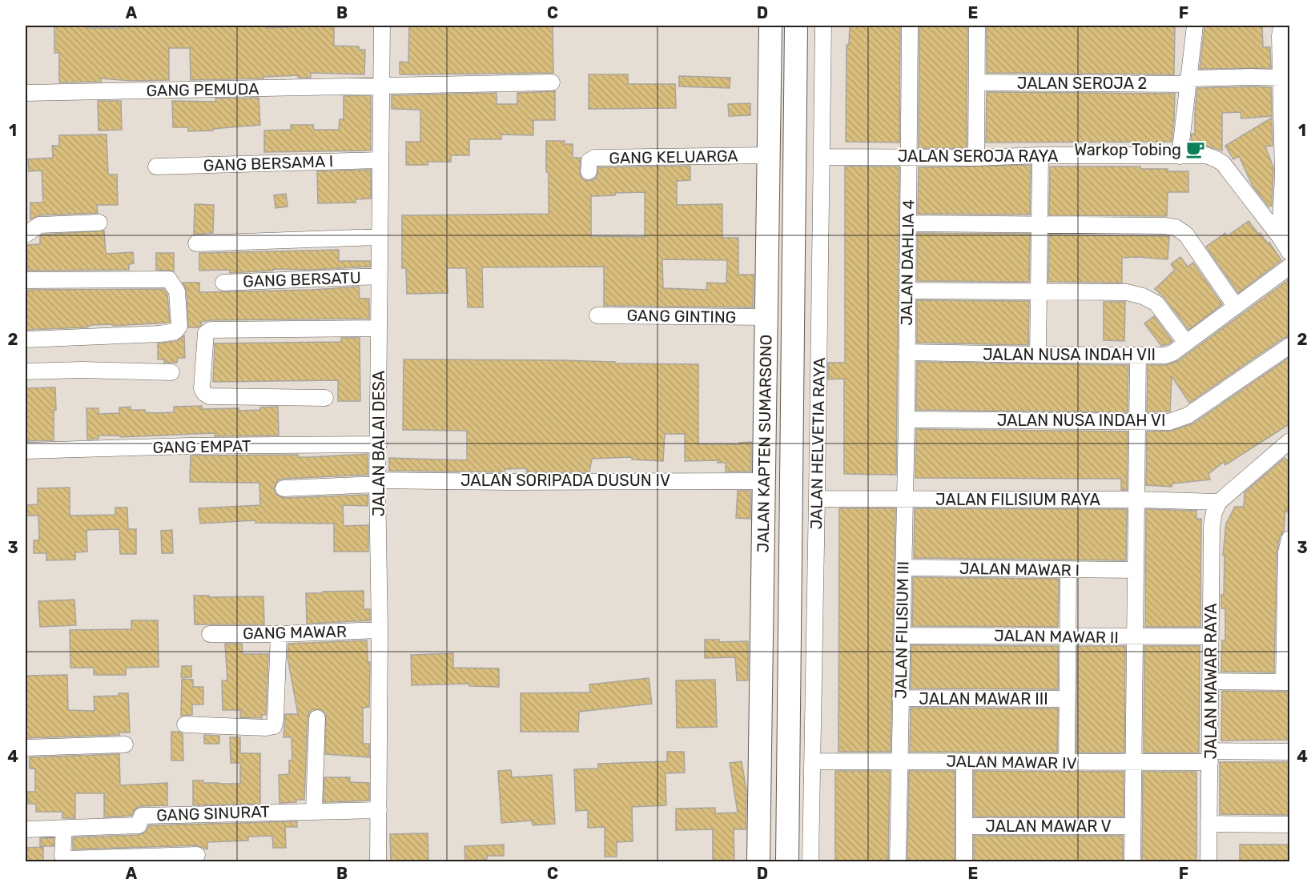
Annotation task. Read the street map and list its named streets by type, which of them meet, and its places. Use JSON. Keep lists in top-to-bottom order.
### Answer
{
  "streets": {
    "highway": ["JALAN KAPTEN SUMARSONO"],
    "street": [
      "JALAN SEROJA 2",
      "GANG PEMUDA",
      "JALAN SEROJA RAYA",
      "GANG KELUARGA",
      "GANG BERSAMA I",
      "JALAN DAHLIA 4",
      "GANG BERSATU",
      "GANG GINTING",
      "JALAN NUSA INDAH VII",
      "JALAN NUSA INDAH VI",
      "JALAN BALAI DESA",
      "JALAN HELVETIA RAYA",
      "GANG EMPAT",
      "JALAN SORIPADA DUSUN IV",
      "JALAN FILISIUM RAYA",
      "JALAN MAWAR I",
      "JALAN FILISIUM III",
      "GANG MAWAR",
      "JALAN MAWAR II",
      "JALAN MAWAR RAYA",
      "JALAN MAWAR III",
      "JALAN MAWAR IV",
      "GANG SINURAT",
      "JALAN MAWAR V"
    ]
  },
  "crossings": [
    ["GANG PEMUDA", "JALAN BALAI DESA"],
    ["JALAN SEROJA RAYA", "JALAN DAHLIA 4"],
    ["JALAN SEROJA RAYA", "JALAN HELVETIA RAYA"],
    ["GANG KELUARGA", "JALAN KAPTEN SUMARSONO"],
    ["GANG BERSAMA I", "JALAN BALAI DESA"],
    ["JALAN DAHLIA 4", "JALAN NUSA INDAH VII"],
    ["JALAN DAHLIA 4", "JALAN NUSA INDAH VI"],
    ["JALAN DAHLIA 4", "JALAN FILISIUM RAYA"],
    ["JALAN DAHLIA 4", "JALAN FILISIUM III"],
    ["GANG BERSATU", "JALAN BALAI DESA"],
    ["GANG GINTING", "JALAN KAPTEN SUMARSONO"],
    ["JALAN BALAI DESA", "GANG EMPAT"],
    ["JALAN BALAI DESA", "JALAN SORIPADA DUSUN IV"],
    ["JALAN BALAI DESA", "GANG MAWAR"],
    ["JALAN BALAI DESA", "GANG SINURAT"],
    ["JALAN KAPTEN SUMARSONO", "JALAN SORIPADA DUSUN IV"],
    ["JALAN HELVETIA RAYA", "JALAN FILISIUM RAYA"],
    ["JALAN HELVETIA RAYA", "JALAN MAWAR IV"],
    ["JALAN FILISIUM RAYA", "JALAN FILISIUM III"],
    ["JALAN FILISIUM RAYA", "JALAN MAWAR RAYA"],
    ["JALAN MAWAR I", "JALAN FILISIUM III"],
    ["JALAN FILISIUM III", "JALAN MAWAR II"],
    ["JALAN FILISIUM III", "JALAN MAWAR III"],
    ["JALAN FILISIUM III", "JALAN MAWAR IV"],
    ["JALAN MAWAR II", "JALAN MAWAR RAYA"],
    ["JALAN MAWAR RAYA", "JALAN MAWAR IV"]
  ],
  "places": {
    "cafe": ["Warkop Tobing"]
  },
  "grid": {
    "columns": [
      "A",
      "B",
      "C",
      "D",
      "E",
      "F"
    ],
    "rows": [
      "1",
      "2",
      "3",
      "4"
    ]
  }
}
